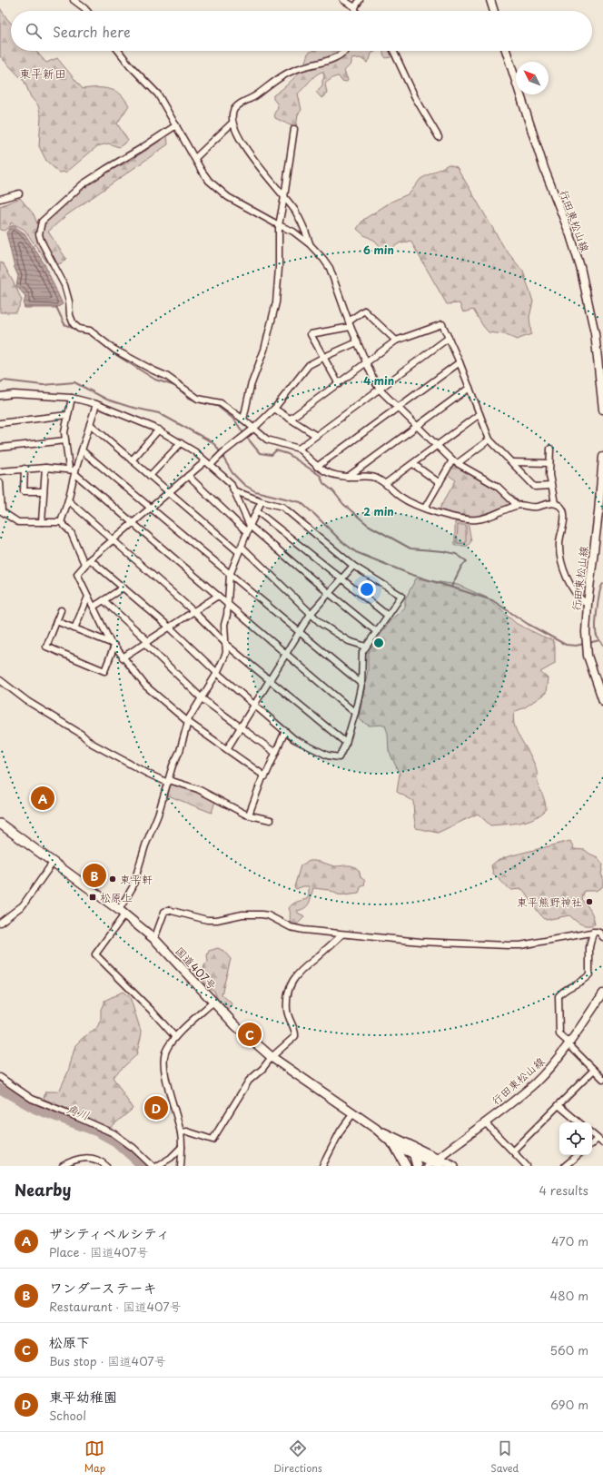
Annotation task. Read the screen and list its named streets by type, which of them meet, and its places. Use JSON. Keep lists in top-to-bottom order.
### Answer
{
  "streets": {
    "highway": ["国道407号"],
    "main road": ["行田東松山線"]
  },
  "districts": ["東平新田"],
  "water": ["角川"],
  "places": {
    "other": ["東平軒", "東平熊野神社"],
    "transit": ["松原上"]
  },
  "north": "top left",
  "page": {
    "search": "Search here",
    "pins": [
      "A",
      "B",
      "C",
      "D"
    ],
    "heading": ["Nearby", "4 results"],
    "list": [
      {
        "mark": "A",
        "name": "ザシティベルシティ",
        "note": "Place · 国道407号",
        "value": "470 m"
      },
      {
        "mark": "B",
        "name": "ワンダーステーキ",
        "note": "Restaurant · 国道407号",
        "value": "480 m"
      },
      {
        "mark": "C",
        "name": "松原下",
        "note": "Bus stop · 国道407号",
        "value": "560 m"
      },
      {
        "mark": "D",
        "name": "東平幼稚園",
        "note": "School",
        "value": "690 m"
      }
    ],
    "nav": ["Map", "Directions", "Saved"]
  },
  "rings": ["6 min", "4 min", "2 min"]
}
